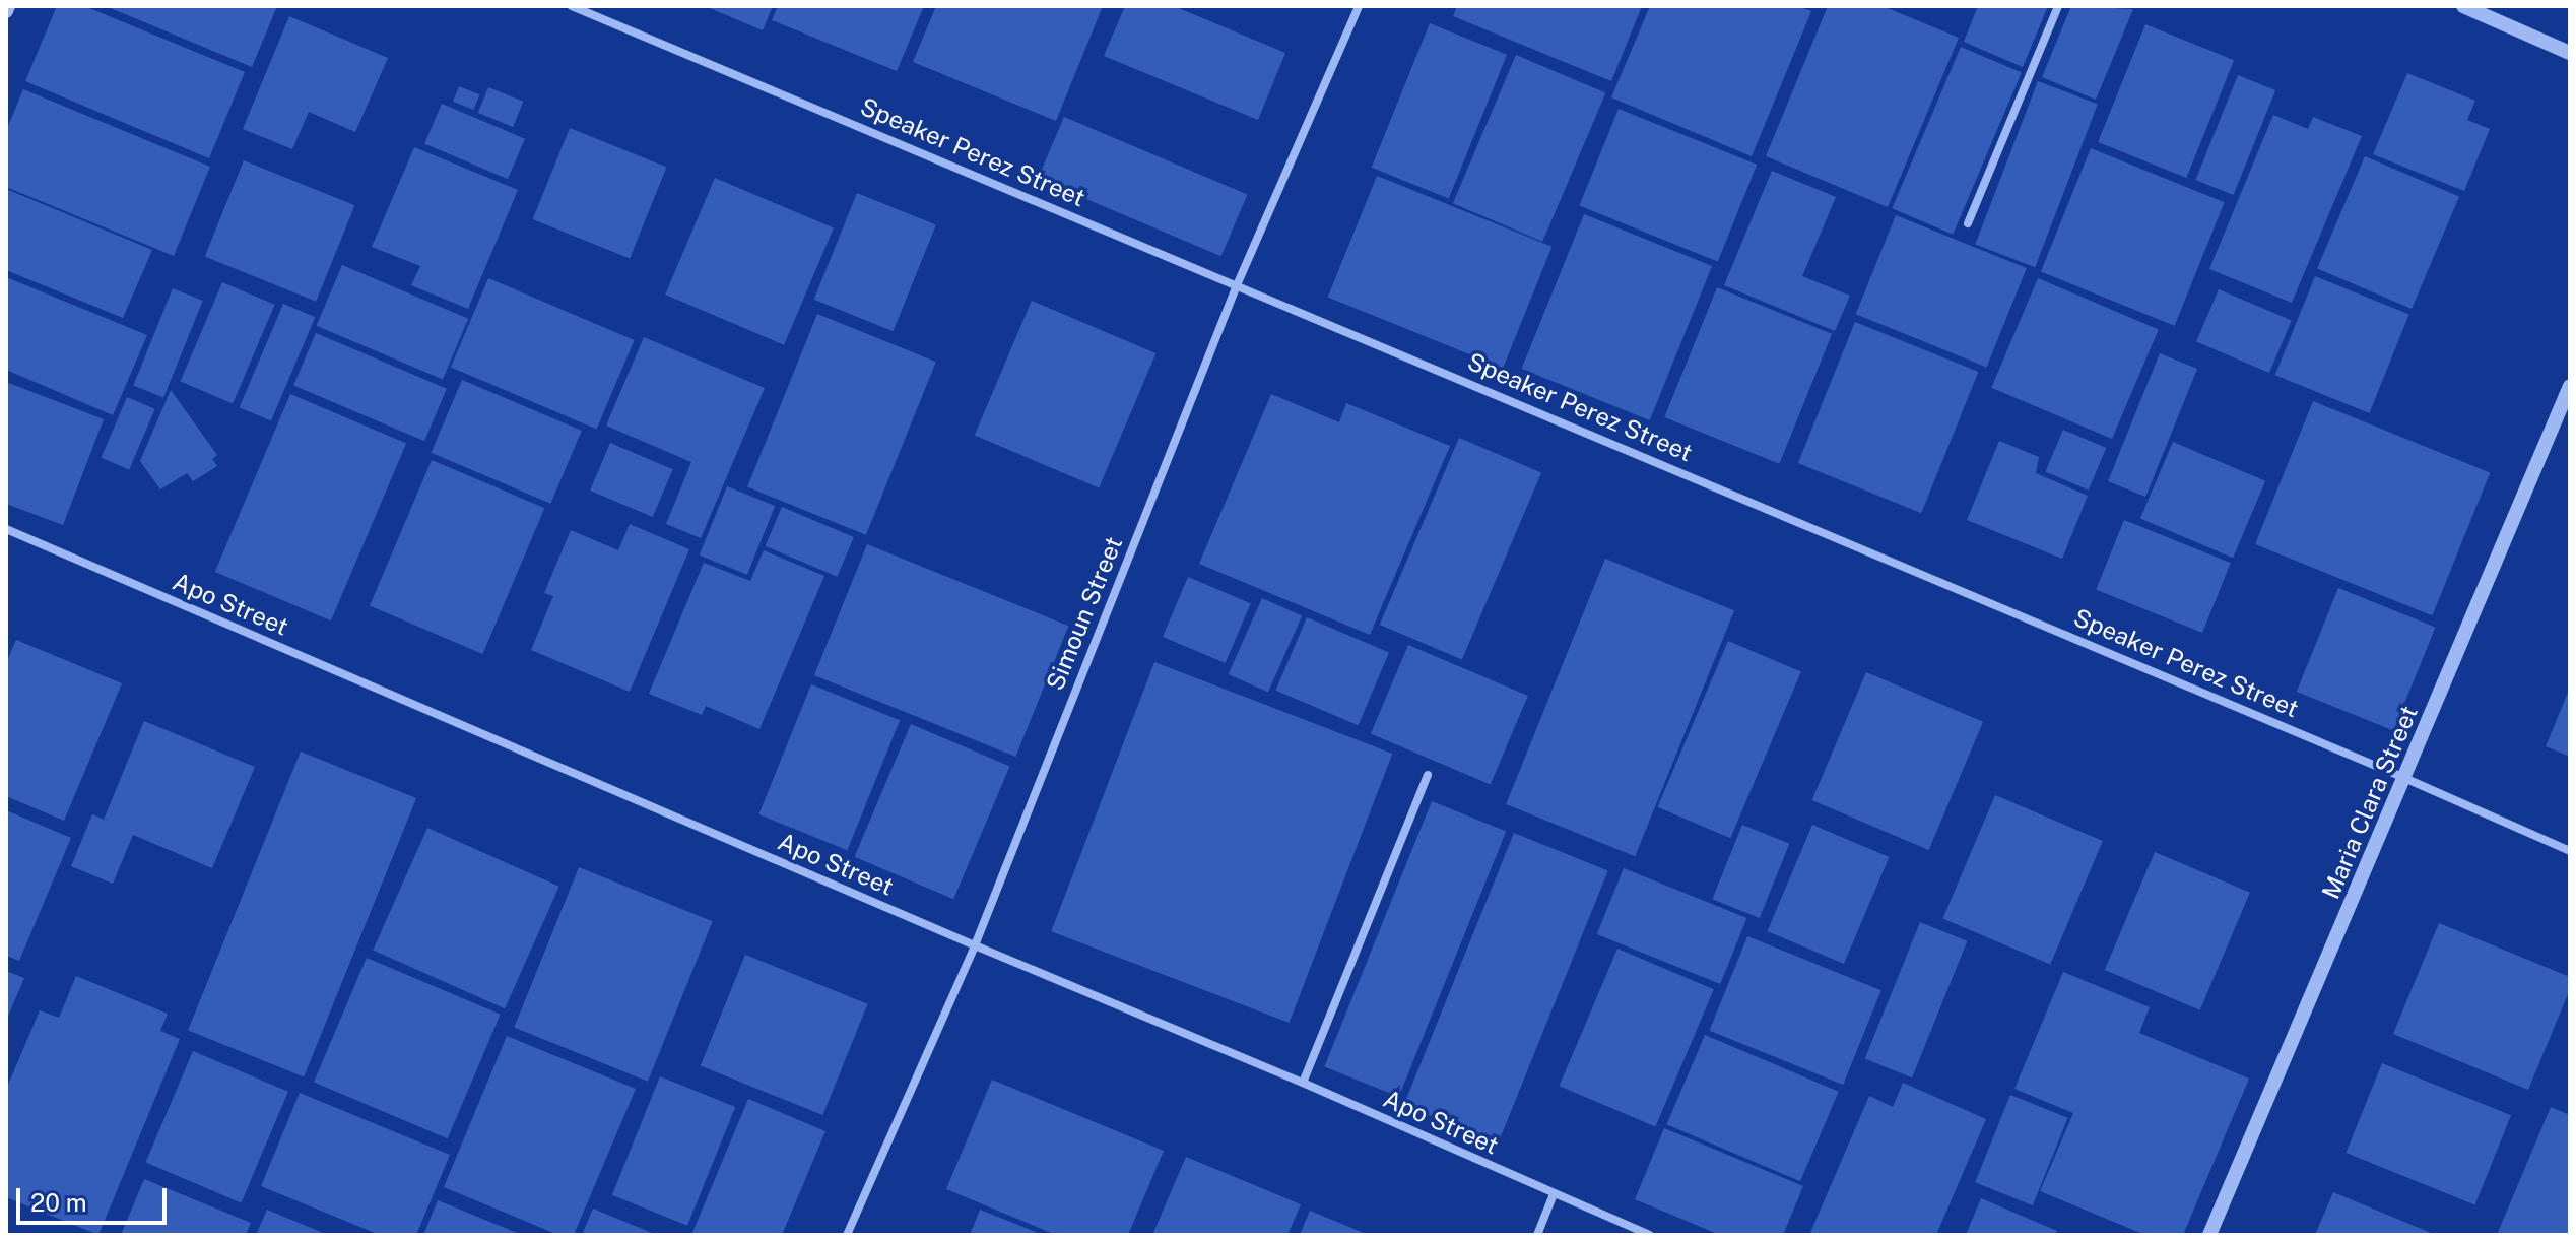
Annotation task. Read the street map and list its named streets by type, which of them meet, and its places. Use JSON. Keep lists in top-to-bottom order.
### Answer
{
  "streets": {
    "street": [
      "Speaker Perez Street",
      "Apo Street",
      "Simoun Street",
      "Maria Clara Street"
    ]
  },
  "crossings": [
    ["Speaker Perez Street", "Simoun Street"],
    ["Speaker Perez Street", "Maria Clara Street"],
    ["Apo Street", "Simoun Street"]
  ],
  "scale_bar": "20 m"
}
